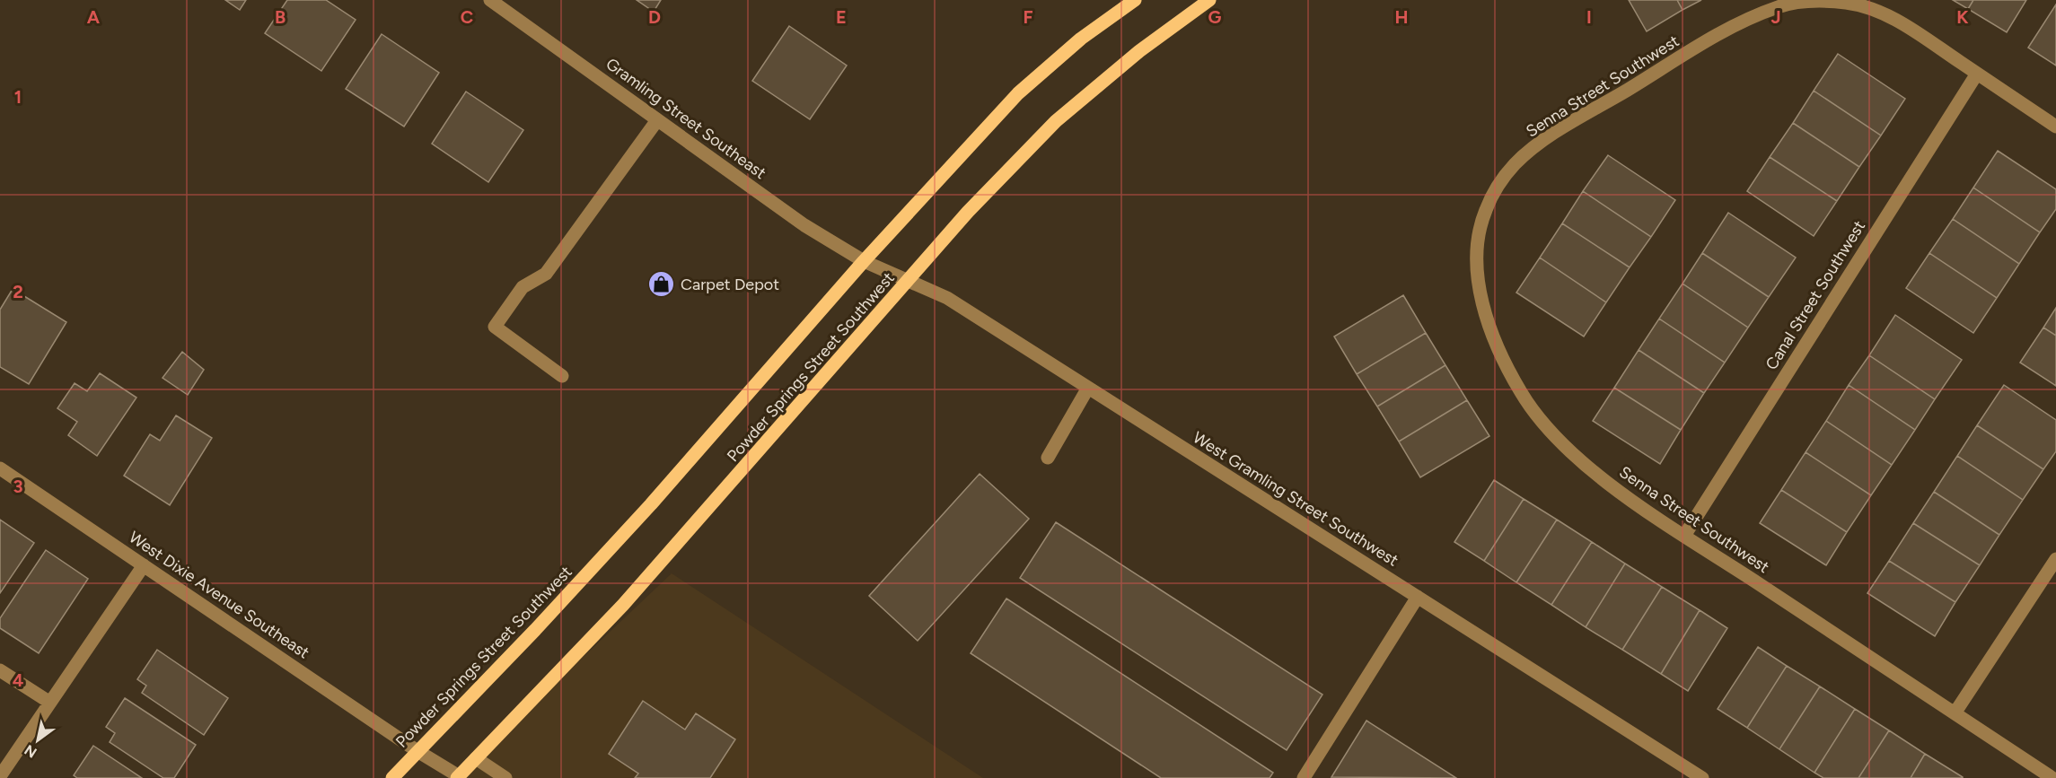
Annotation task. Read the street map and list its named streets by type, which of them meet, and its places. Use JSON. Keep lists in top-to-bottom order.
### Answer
{
  "streets": {
    "main road": ["Powder Springs Street Southwest"],
    "street": [
      "Senna Street Southwest",
      "Gramling Street Southeast",
      "Canal Street Southwest",
      "West Gramling Street Southwest",
      "West Dixie Avenue Southeast"
    ]
  },
  "crossings": [
    ["Senna Street Southwest", "Canal Street Southwest"],
    ["Gramling Street Southeast", "Powder Springs Street Southwest"],
    ["Gramling Street Southeast", "West Gramling Street Southwest"],
    ["Powder Springs Street Southwest", "West Gramling Street Southwest"],
    ["Powder Springs Street Southwest", "West Dixie Avenue Southeast"]
  ],
  "places": {
    "shop": ["Carpet Depot"]
  },
  "north": "bottom left",
  "grid": {
    "columns": [
      "A",
      "B",
      "C",
      "D",
      "E",
      "F",
      "G",
      "H",
      "I",
      "J",
      "K"
    ],
    "rows": [
      "1",
      "2",
      "3",
      "4"
    ]
  }
}
